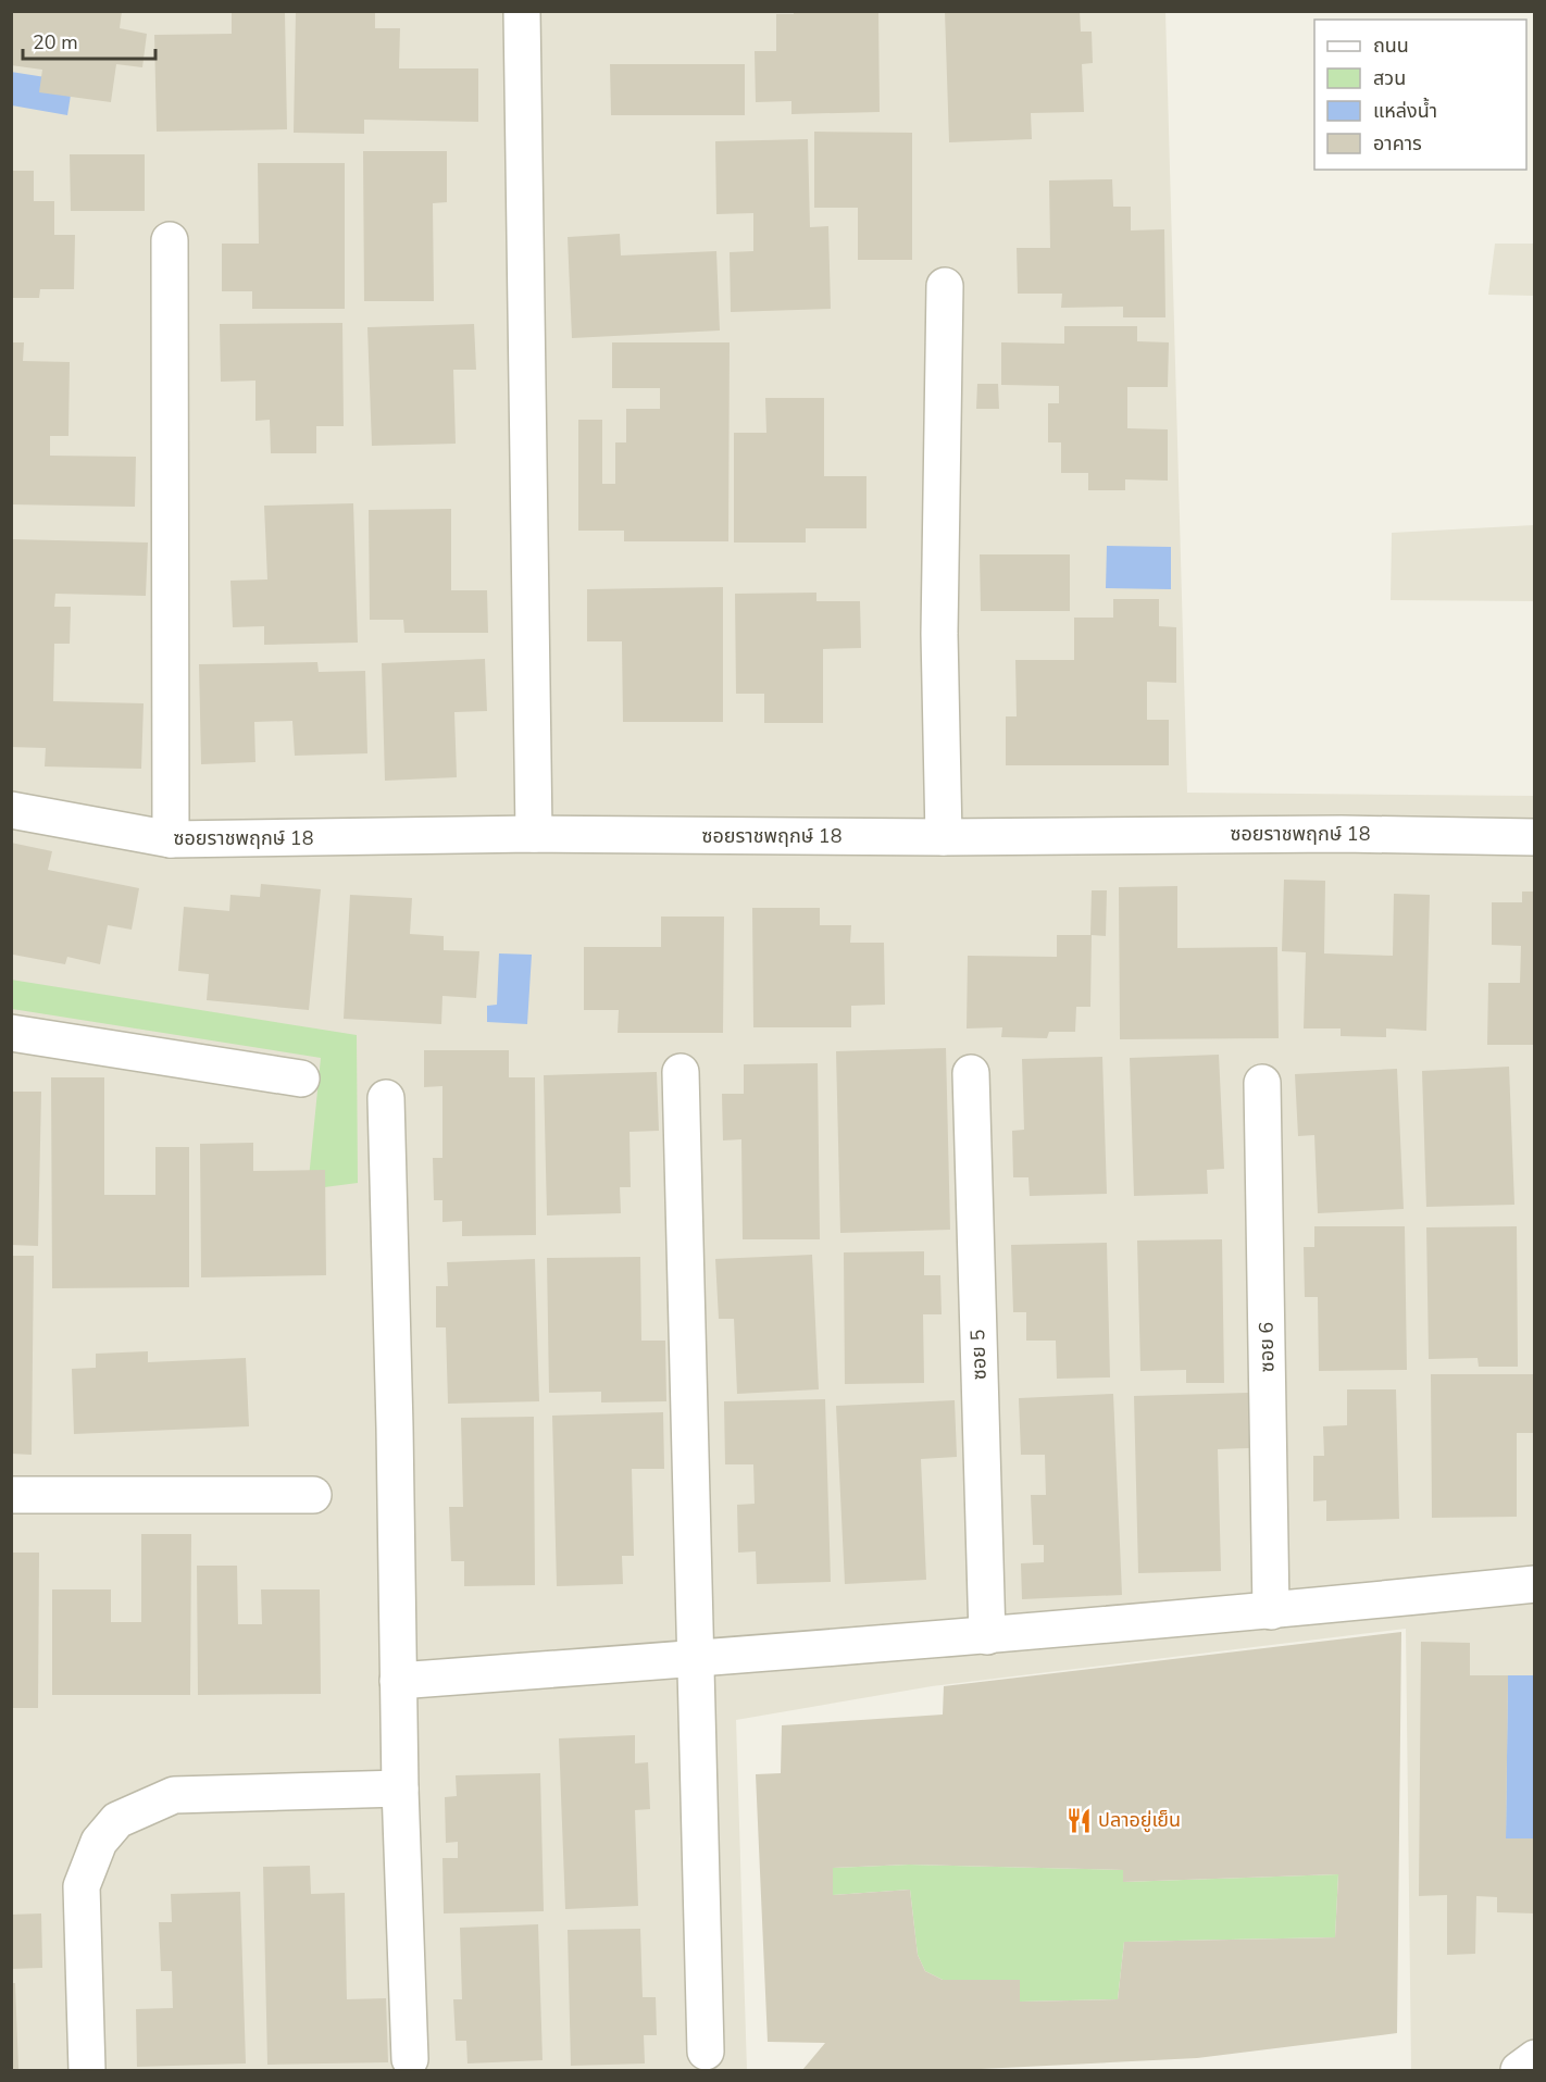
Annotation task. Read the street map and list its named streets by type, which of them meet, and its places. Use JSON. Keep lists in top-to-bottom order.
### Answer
{
  "streets": {
    "street": ["ซอยราชพฤกษ์ 18", "ซอย 6", "ซอย 5"]
  },
  "places": {
    "restaurant": ["ปลาอยู่เย็น"]
  },
  "legend": [
    "ถนน",
    "สวน",
    "แหล่งน้ำ",
    "อาคาร"
  ],
  "scale_bar": "20 m"
}
